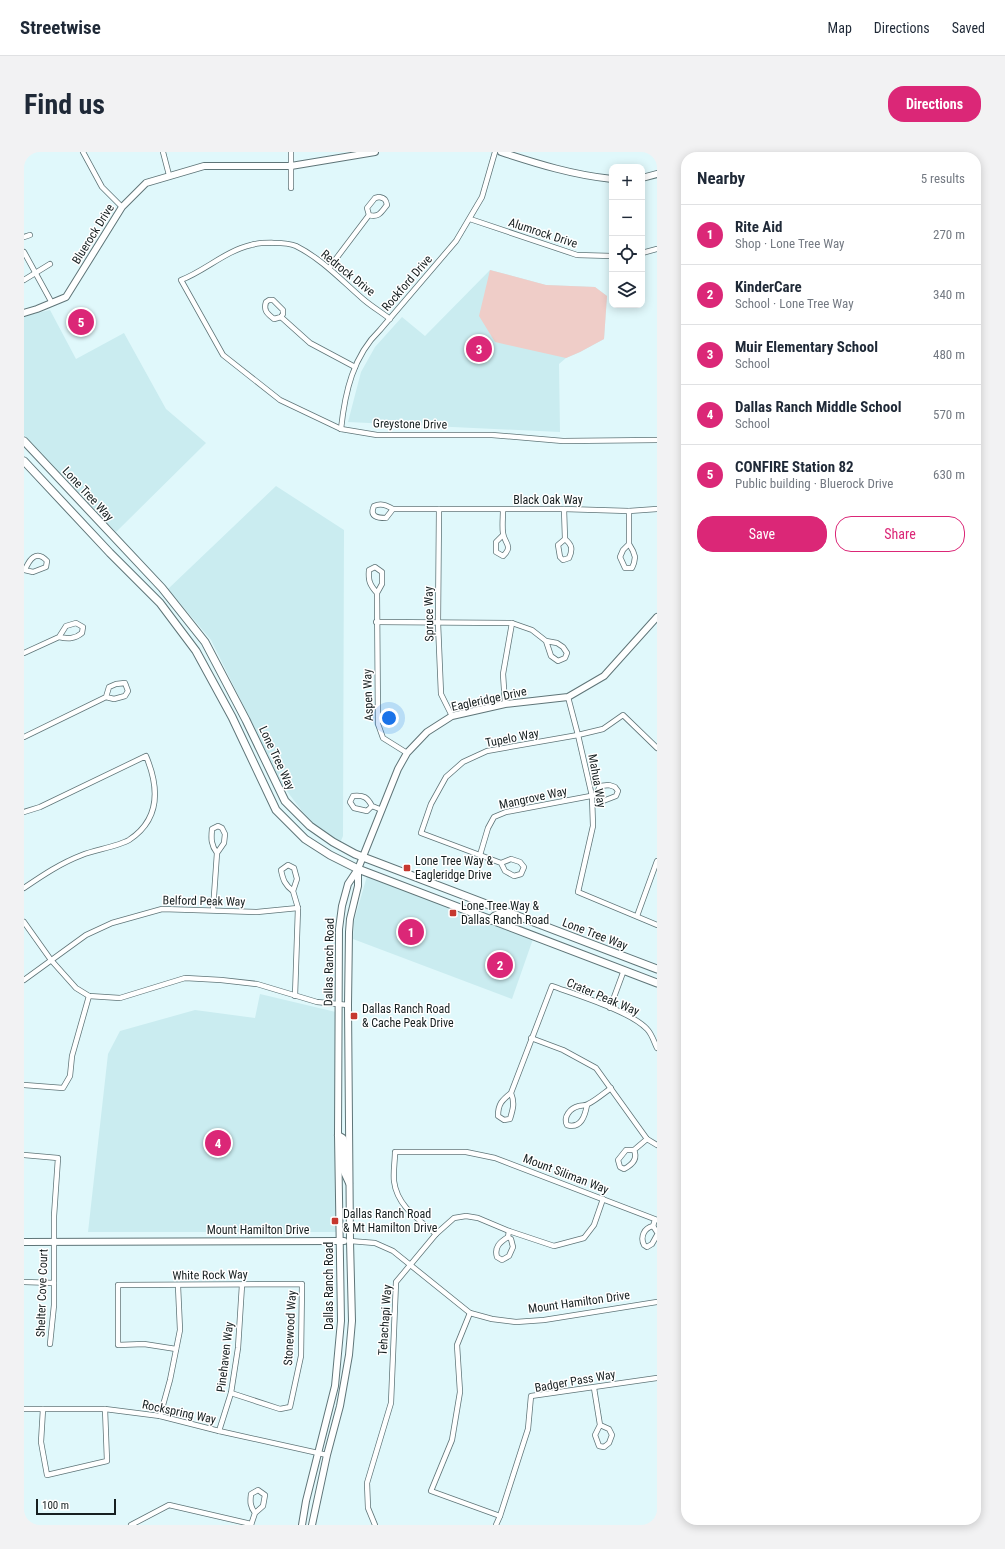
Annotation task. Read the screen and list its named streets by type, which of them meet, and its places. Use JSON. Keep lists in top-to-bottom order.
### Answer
{
  "streets": {
    "main road": ["Lone Tree Way"],
    "street": [
      "Alumrock Drive",
      "Bluerock Drive",
      "Redrock Drive",
      "Rockford Drive",
      "Greystone Drive",
      "Black Oak Way",
      "Spruce Way",
      "Aspen Way",
      "Eagleridge Drive",
      "Tupelo Way",
      "Mahua Way",
      "Mangrove Way",
      "Belford Peak Way",
      "Dallas Ranch Road",
      "Crater Peak Way",
      "Mount Siliman Way",
      "Mount Hamilton Drive",
      "White Rock Way",
      "Shelter Cove Court",
      "Tehachapi Way",
      "Stonewood Way",
      "Pinehaven Way",
      "Badger Pass Way",
      "Rockspring Way"
    ]
  },
  "crossings": [
    ["Alumrock Drive", "Rockford Drive"],
    ["Redrock Drive", "Rockford Drive"],
    ["Redrock Drive", "Greystone Drive"],
    ["Rockford Drive", "Greystone Drive"],
    ["Lone Tree Way", "Eagleridge Drive"],
    ["Lone Tree Way", "Dallas Ranch Road"],
    ["Black Oak Way", "Spruce Way"],
    ["Spruce Way", "Eagleridge Drive"],
    ["Aspen Way", "Eagleridge Drive"],
    ["Eagleridge Drive", "Mahua Way"],
    ["Eagleridge Drive", "Dallas Ranch Road"],
    ["Tupelo Way", "Mahua Way"],
    ["Tupelo Way", "Mangrove Way"],
    ["Mahua Way", "Mangrove Way"],
    ["Dallas Ranch Road", "Mount Hamilton Drive"],
    ["Dallas Ranch Road", "Rockspring Way"],
    ["Mount Siliman Way", "Tehachapi Way"],
    ["Mount Hamilton Drive", "Shelter Cove Court"],
    ["Mount Hamilton Drive", "Tehachapi Way"],
    ["White Rock Way", "Stonewood Way"],
    ["White Rock Way", "Pinehaven Way"],
    ["Stonewood Way", "Pinehaven Way"],
    ["Pinehaven Way", "Rockspring Way"]
  ],
  "places": {
    "transit": [
      "Lone Tree Way & Eagleridge Drive",
      "Lone Tree Way & Dallas Ranch Road",
      "Dallas Ranch Road & Cache Peak Drive",
      "Dallas Ranch Road & Mt Hamilton Drive"
    ]
  },
  "scale_bar": "100 m",
  "page": {
    "header": "Streetwise",
    "nav": ["Map", "Directions", "Saved"],
    "buttons": [
      "Directions",
      ["Save", "Share"]
    ],
    "title": "Find us",
    "heading": ["Nearby", "5 results"],
    "map_buttons": ["+", "−"],
    "list": [
      {
        "mark": "1",
        "name": "Rite Aid",
        "note": "Shop · Lone Tree Way",
        "value": "270 m"
      },
      {
        "mark": "2",
        "name": "KinderCare",
        "note": "School · Lone Tree Way",
        "value": "340 m"
      },
      {
        "mark": "3",
        "name": "Muir Elementary School",
        "note": "School",
        "value": "480 m"
      },
      {
        "mark": "4",
        "name": "Dallas Ranch Middle School",
        "note": "School",
        "value": "570 m"
      },
      {
        "mark": "5",
        "name": "CONFIRE Station 82",
        "note": "Public building · Bluerock Drive",
        "value": "630 m"
      }
    ],
    "pins": [
      "5",
      "3",
      "1",
      "2",
      "4"
    ],
    "scale": "100 m"
  }
}
